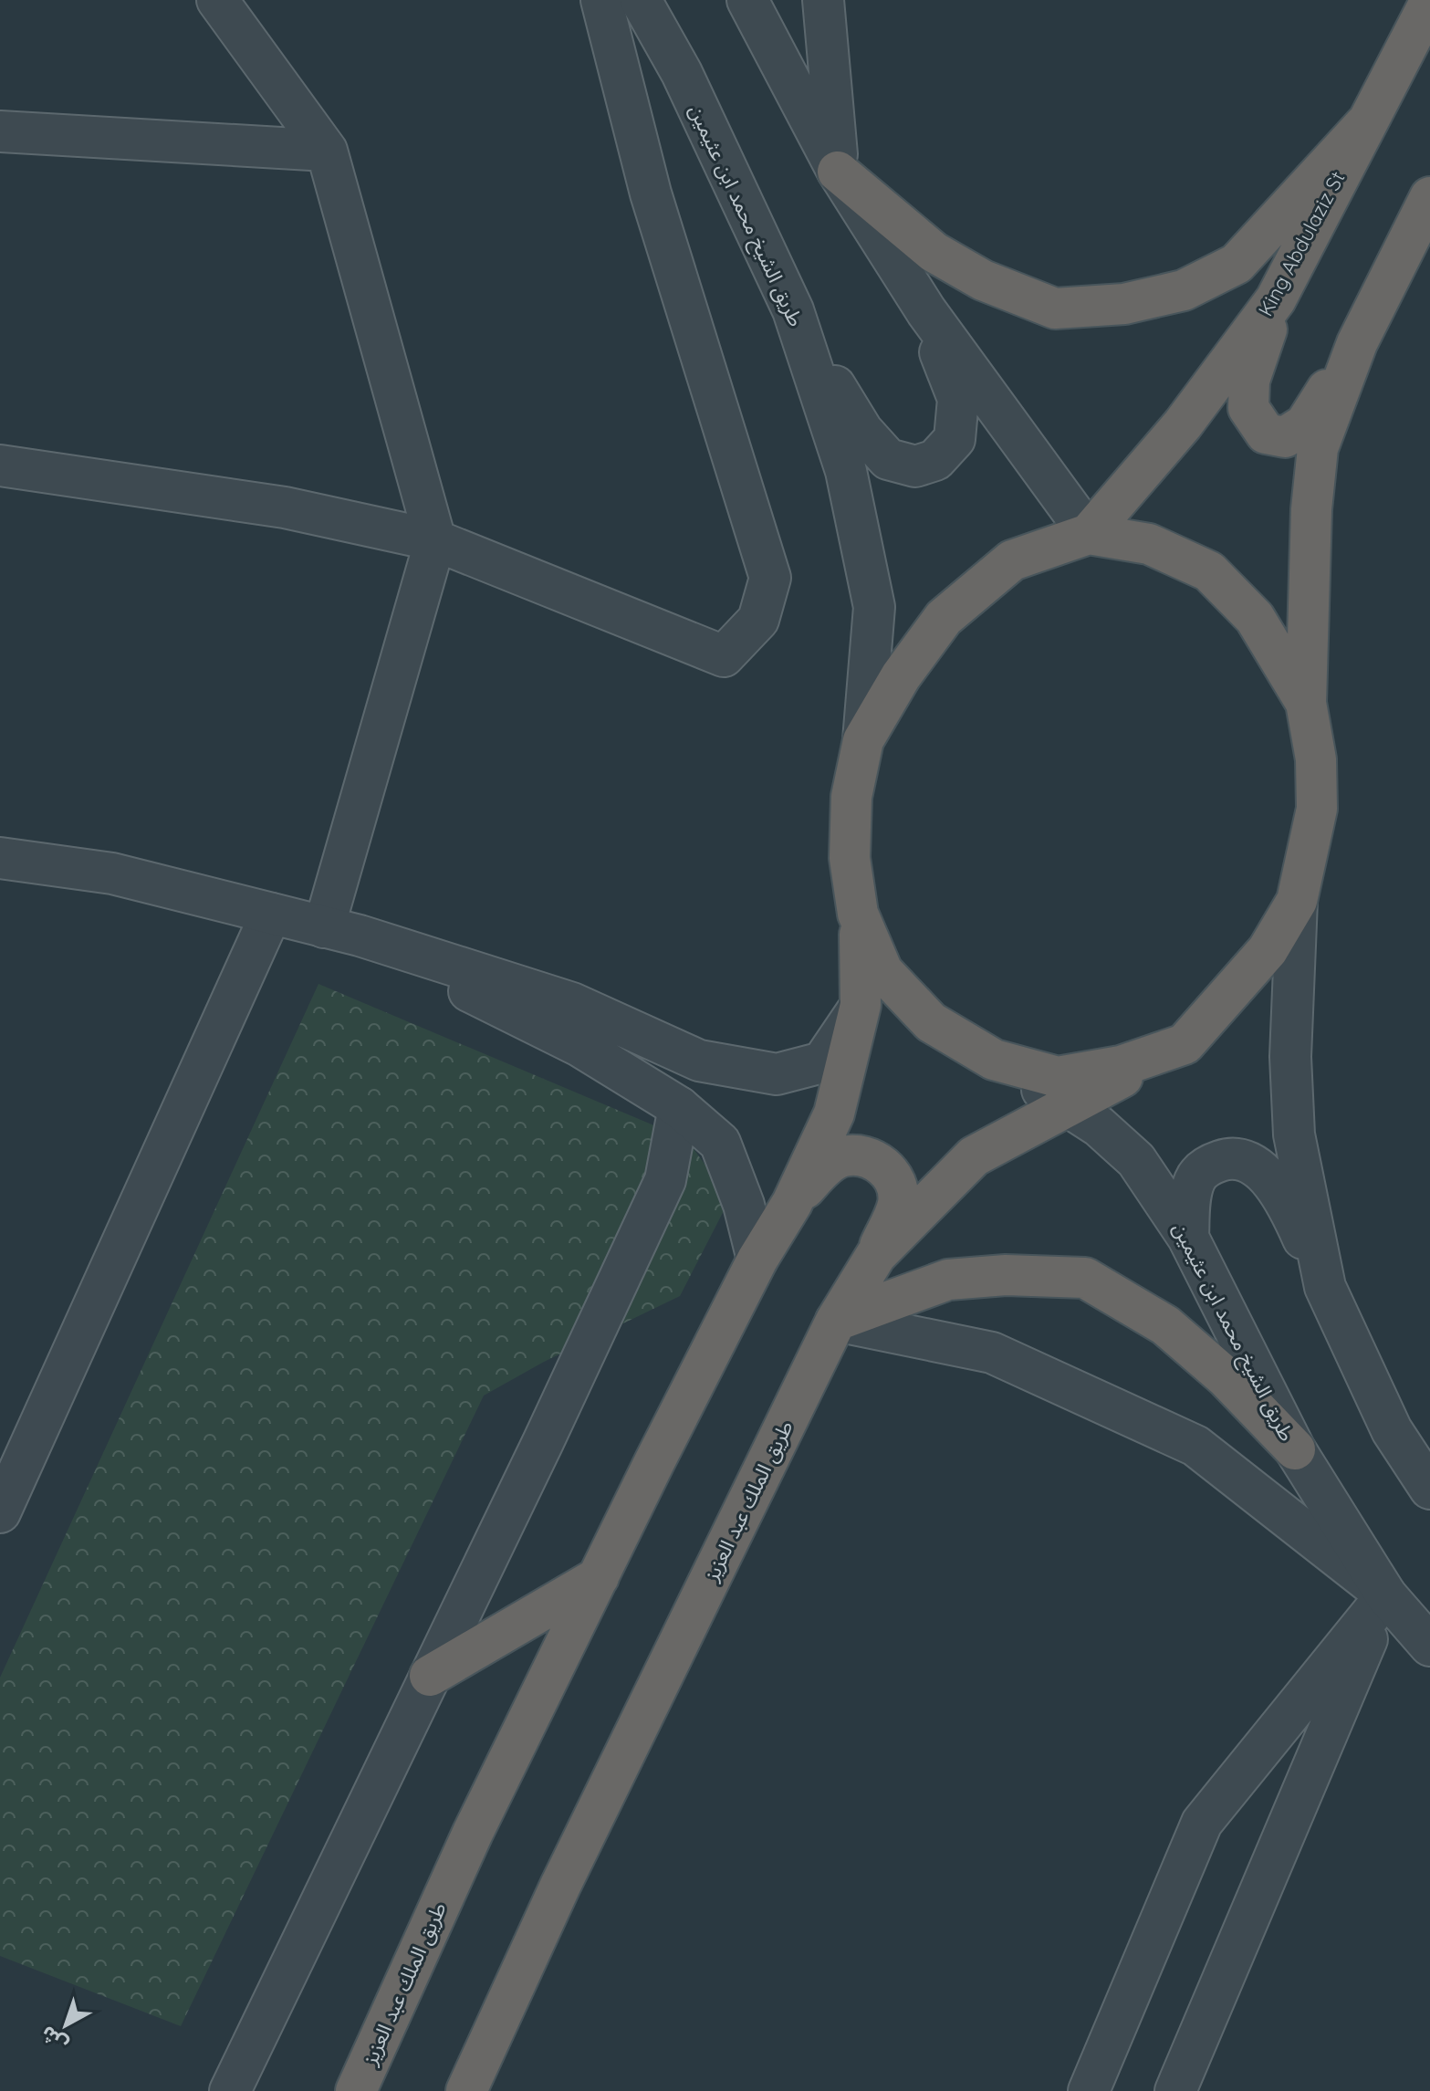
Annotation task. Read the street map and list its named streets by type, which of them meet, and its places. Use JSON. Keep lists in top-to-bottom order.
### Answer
{
  "streets": {
    "highway": ["King Abdulaziz St", "طريق الملك عبد العزيز"],
    "street": ["طريق الشيخ محمد ابن عثيمين"]
  },
  "crossings": [
    ["طريق الشيخ محمد ابن عثيمين", "طريق الملك عبد العزيز"]
  ],
  "north": "bottom left"
}
